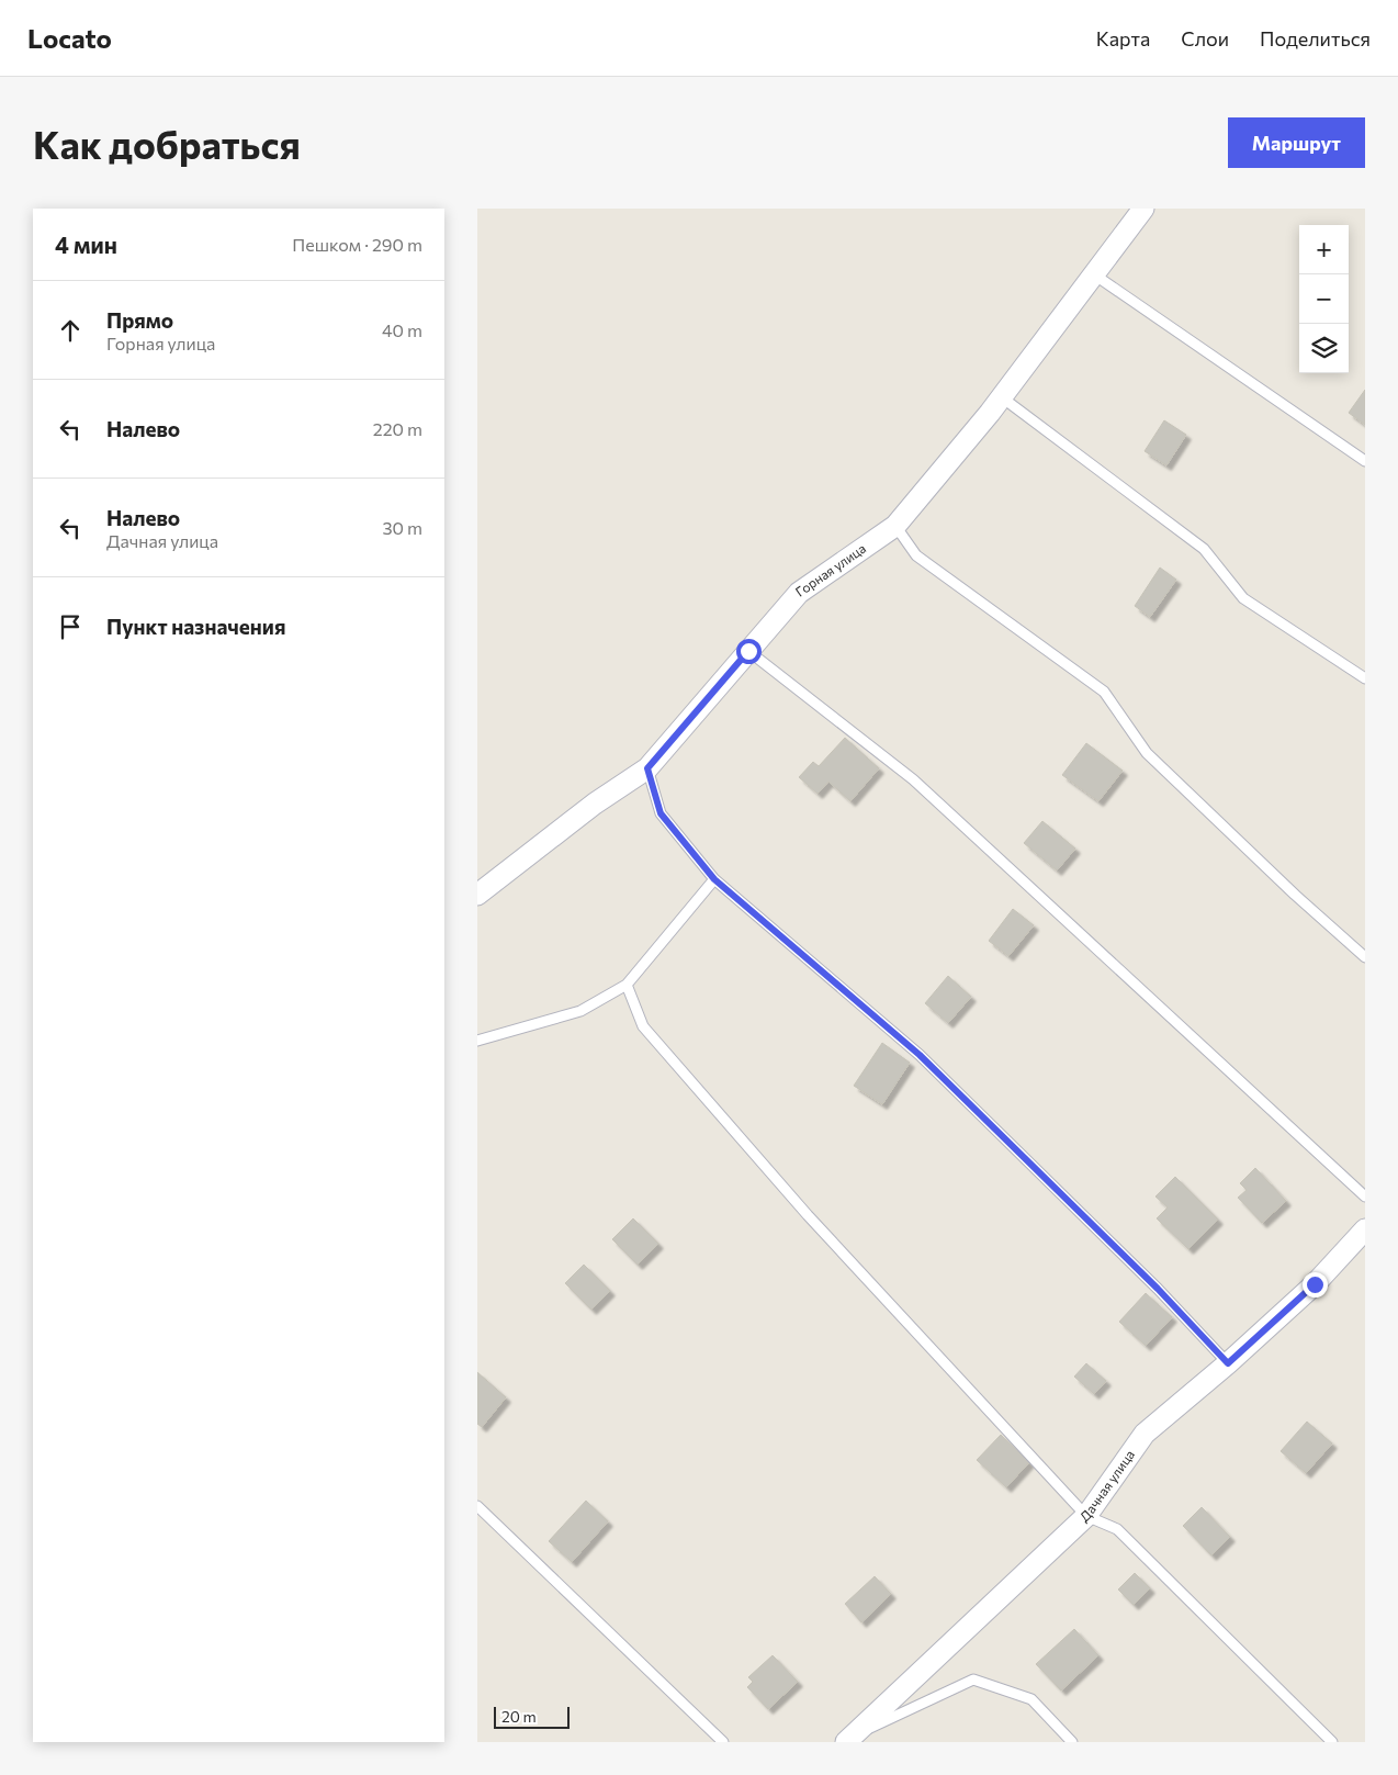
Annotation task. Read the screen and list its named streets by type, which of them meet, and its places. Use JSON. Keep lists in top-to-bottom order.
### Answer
{
  "streets": {
    "street": ["Горная улица", "Дачная улица"]
  },
  "scale_bar": "20 m",
  "page": {
    "header": "Locato",
    "nav": ["Карта", "Слои", "Поделиться"],
    "buttons": "Маршрут",
    "title": "Как добраться",
    "heading": ["4 мин", "Пешком · 290 m"],
    "map_buttons": ["+", "−"],
    "list": [
      ["Прямо", "Горная улица", "40 m"],
      ["Налево", "220 m"],
      ["Налево", "Дачная улица", "30 m"],
      "Пункт назначения"
    ],
    "scale": "20 m"
  }
}
